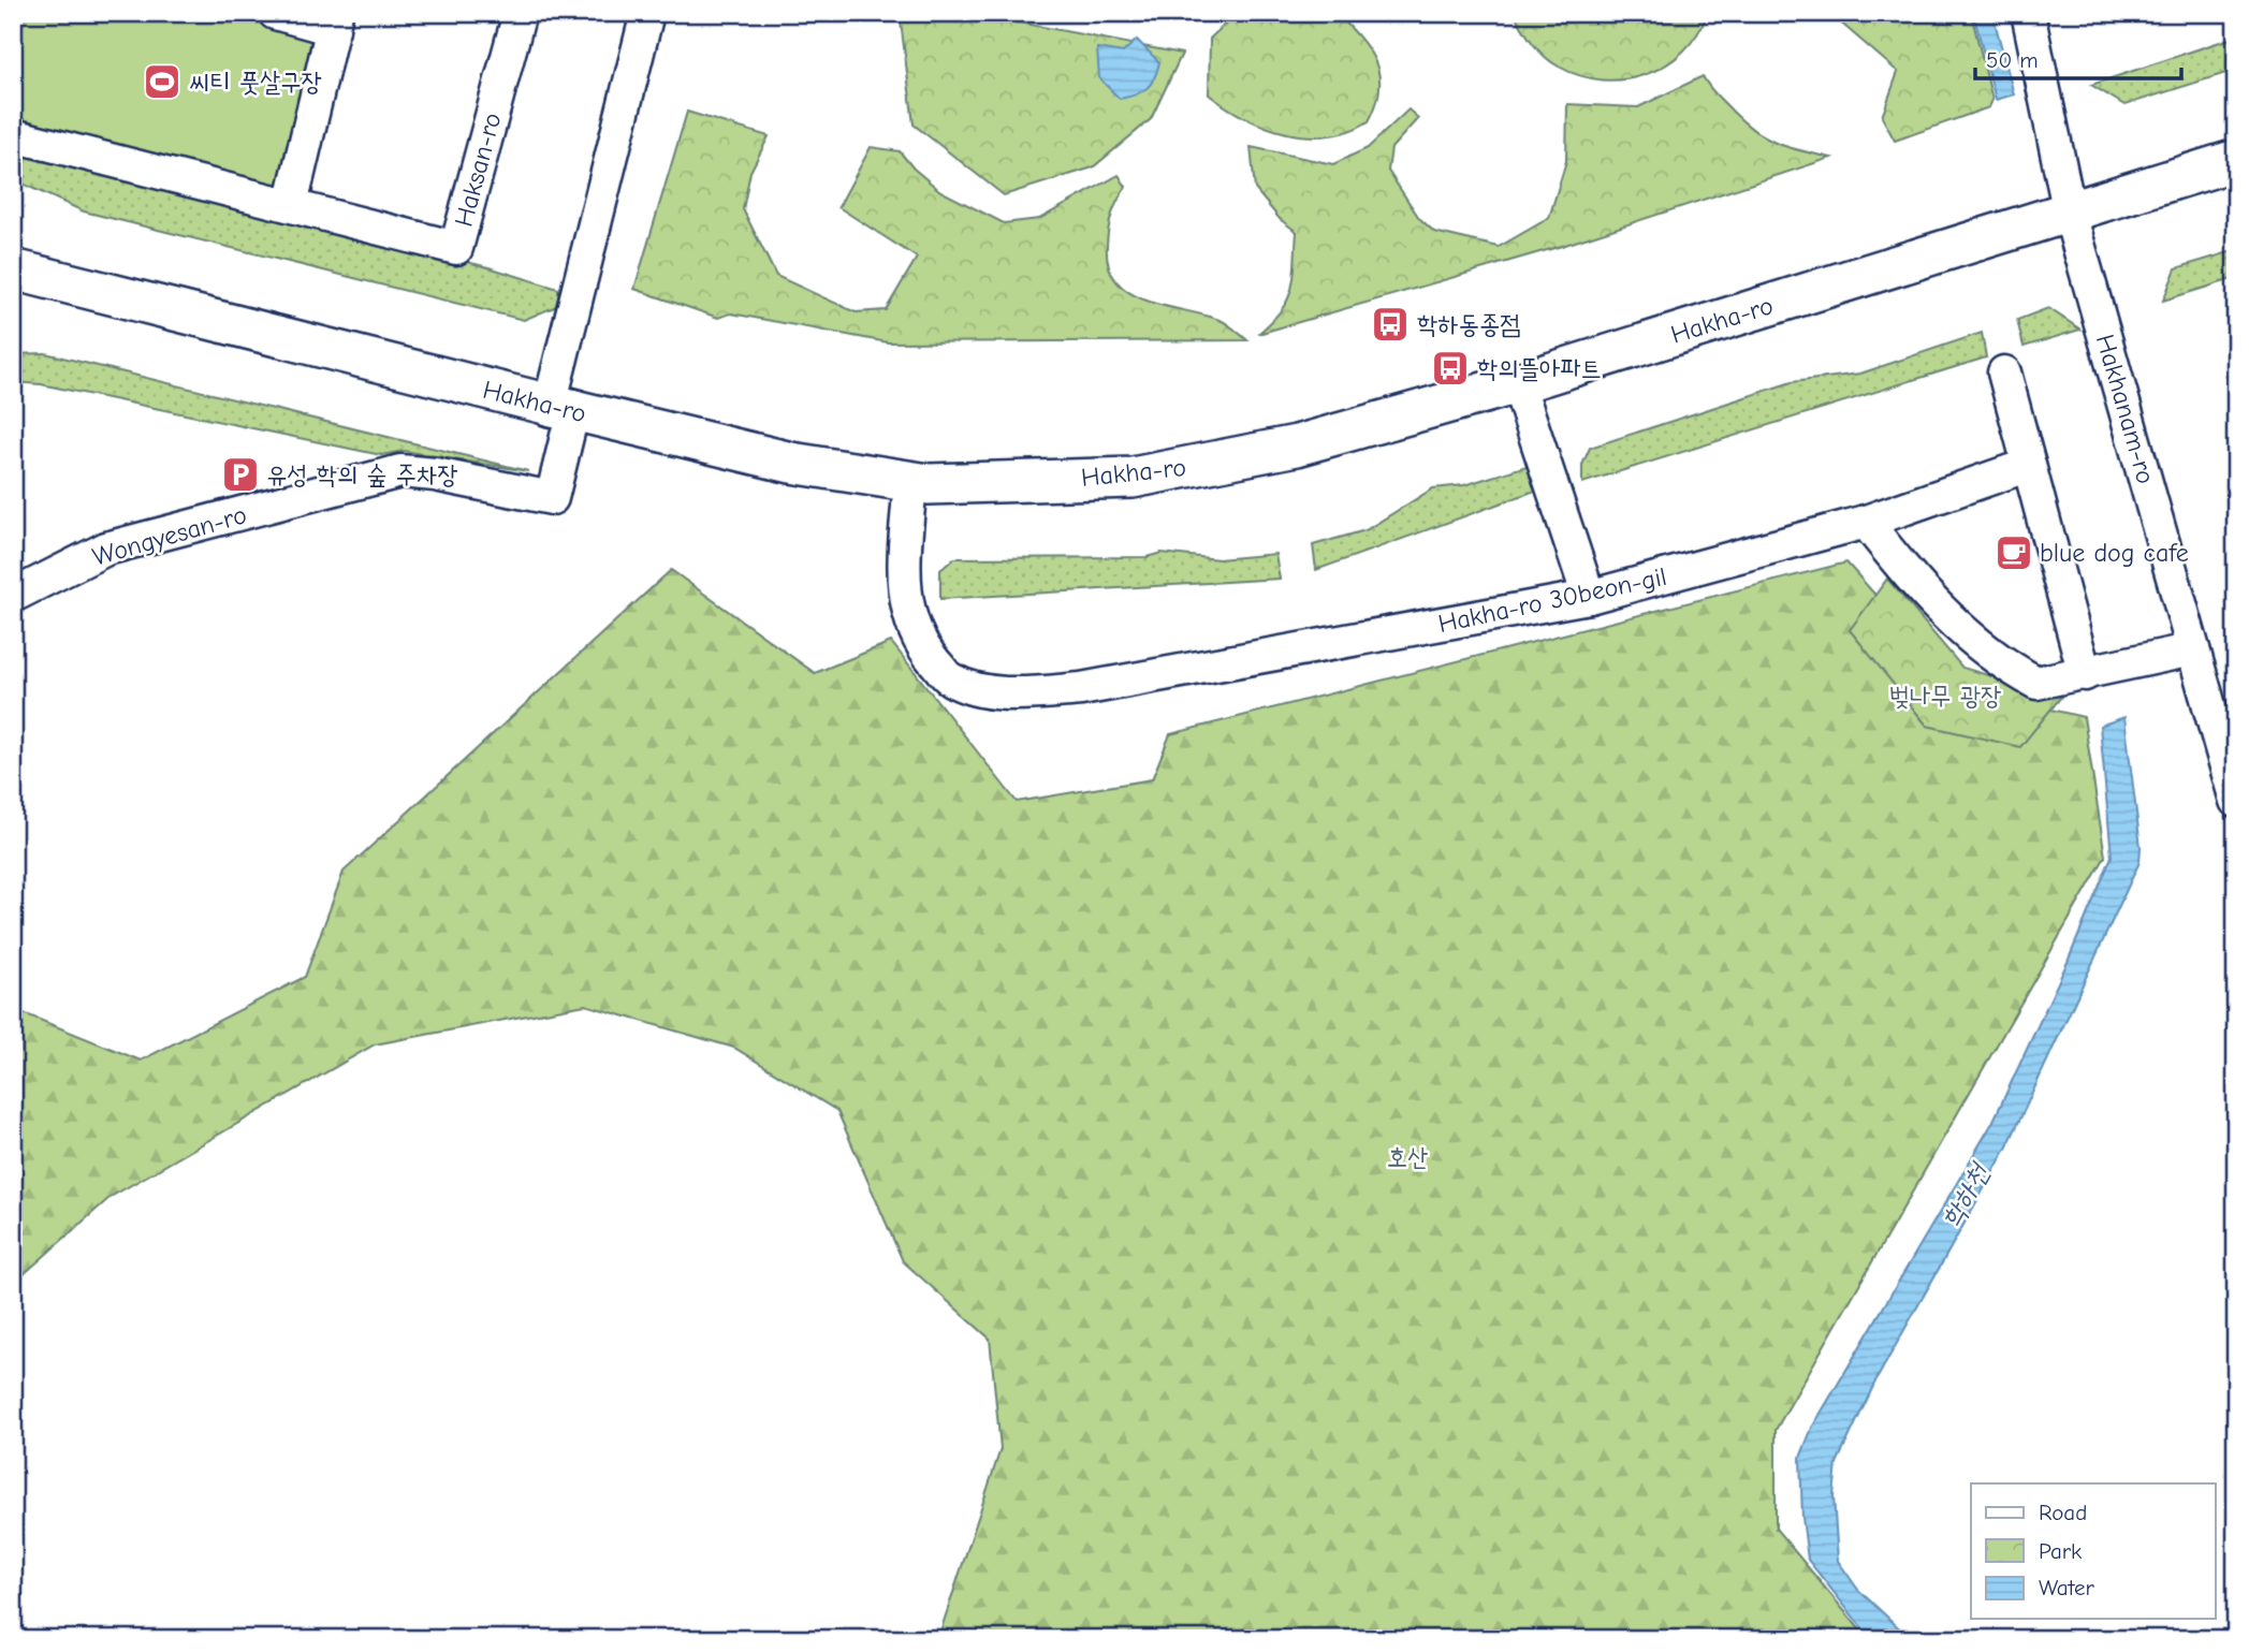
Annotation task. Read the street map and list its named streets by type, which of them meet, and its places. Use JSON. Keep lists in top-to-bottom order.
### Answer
{
  "streets": {
    "street": [
      "Haksan-ro",
      "Hakha-ro",
      "Hakhanam-ro",
      "Wongyesan-ro",
      "Hakha-ro 30beon-gil"
    ]
  },
  "crossings": [
    ["Hakha-ro", "Hakhanam-ro"],
    ["Hakha-ro", "Wongyesan-ro"],
    ["Hakha-ro", "Hakha-ro 30beon-gil"]
  ],
  "water": ["학하천"],
  "parks": ["벚나무 광장", "호산"],
  "places": {
    "sports": ["씨티 풋살구장"],
    "bus stop": ["학하동종점", "학의뜰아파트"],
    "parking": ["유성 학의 숲 주차장"],
    "cafe": ["blue dog cafe"]
  },
  "legend": ["Road", "Park", "Water"],
  "scale_bar": "50 m"
}
